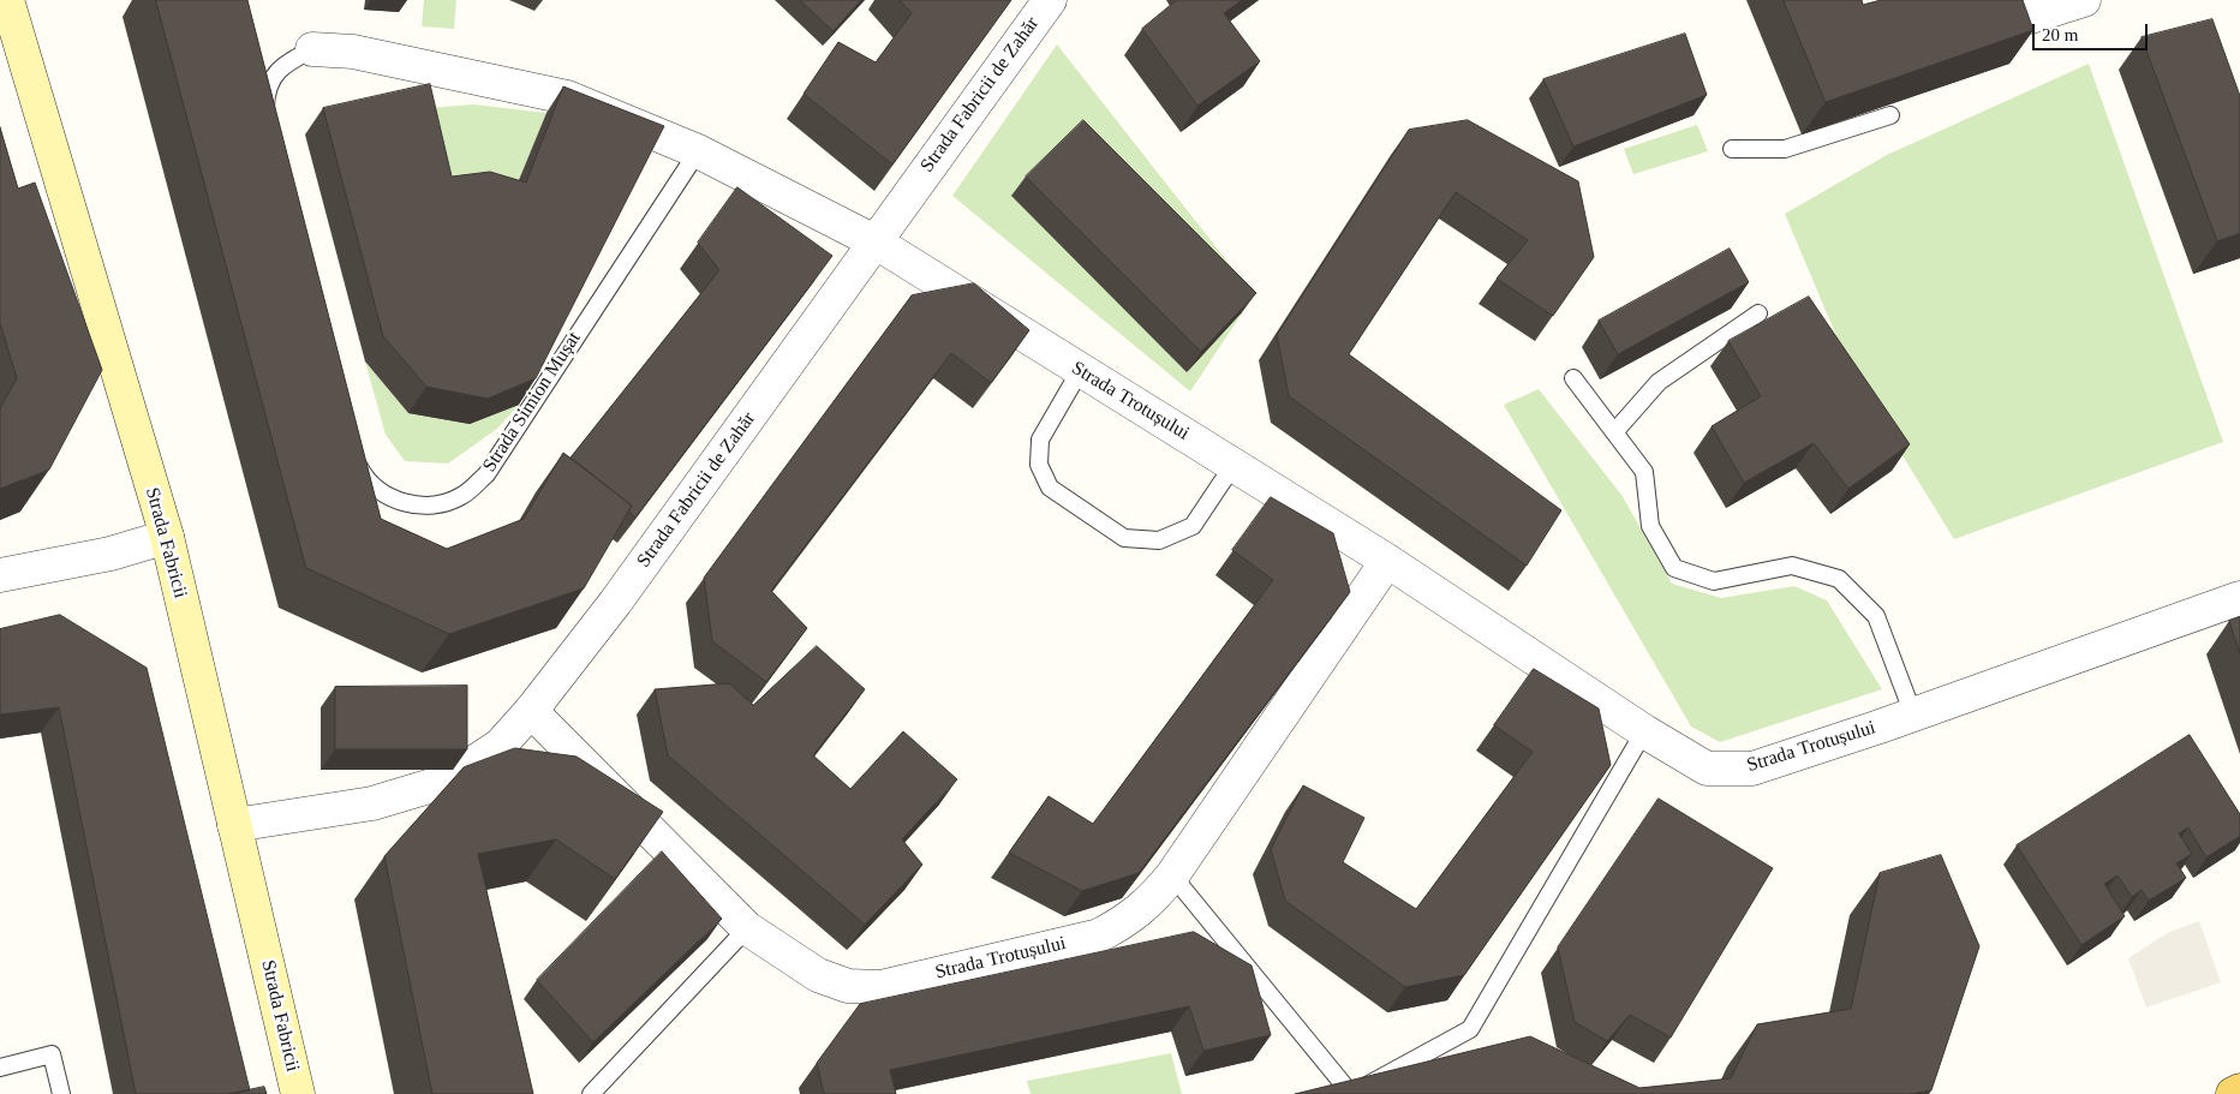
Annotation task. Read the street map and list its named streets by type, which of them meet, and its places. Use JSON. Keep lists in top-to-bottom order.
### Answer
{
  "streets": {
    "main road": ["Strada Fabricii"],
    "street": ["Strada Fabricii de Zahăr", "Strada Trotușului"],
    "lane": ["Strada Simion Mușat"]
  },
  "crossings": [
    ["Strada Fabricii de Zahăr", "Strada Trotușului"],
    ["Strada Fabricii de Zahăr", "Strada Fabricii"]
  ],
  "scale_bar": "20 m"
}
